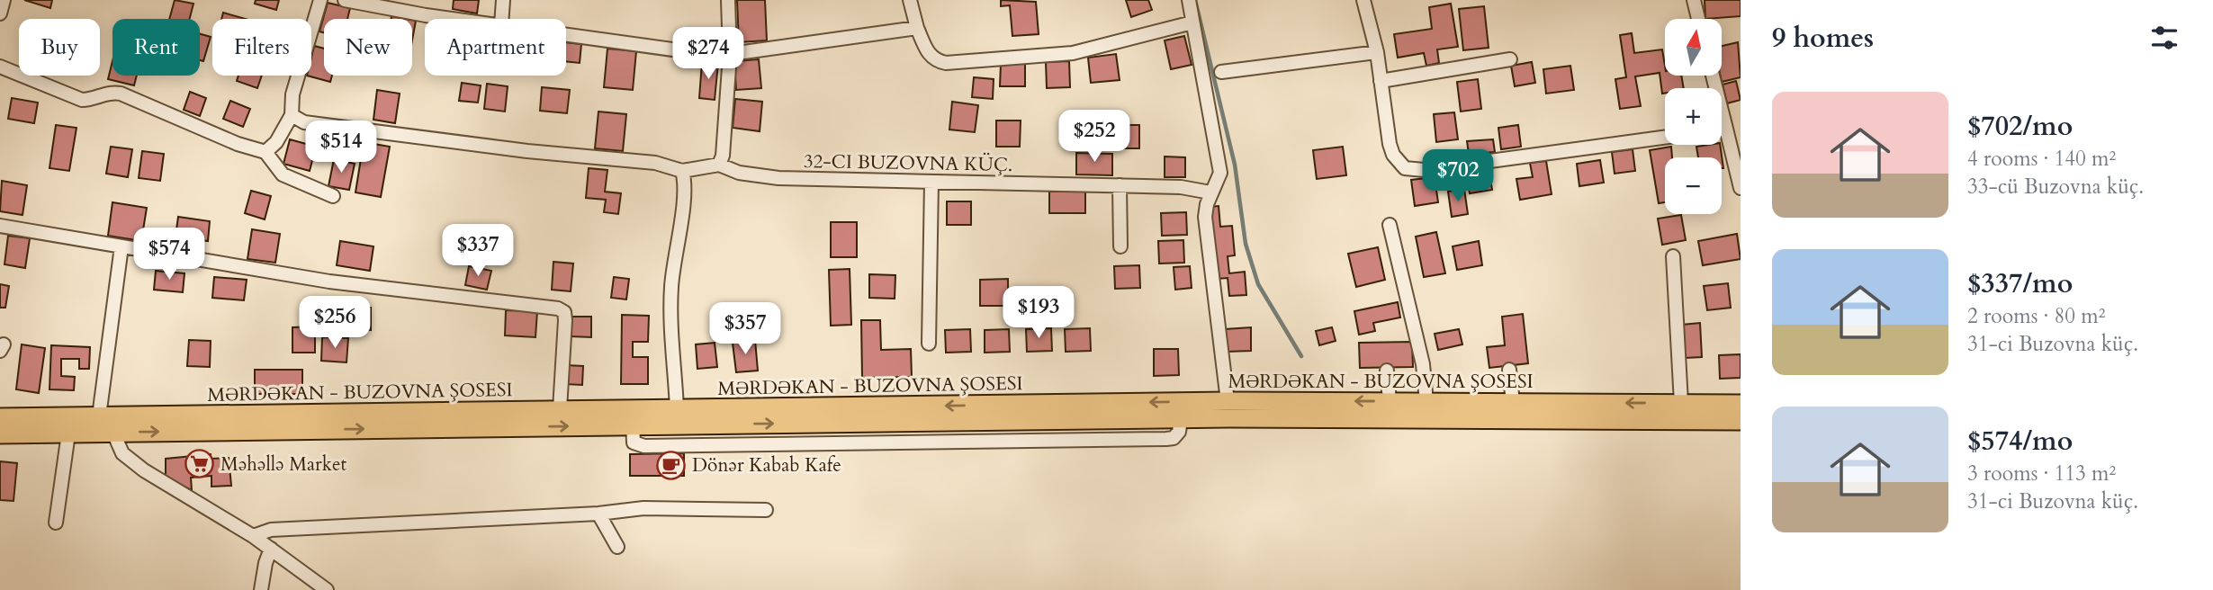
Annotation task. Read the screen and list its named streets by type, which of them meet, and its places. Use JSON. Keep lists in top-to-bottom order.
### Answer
{
  "streets": {
    "main road": ["MƏRDƏKAN - BUZOVNA ŞOSESI"],
    "street": ["32-CI BUZOVNA KÜÇ."]
  },
  "places": {
    "supermarket": ["Məhəllə Market"],
    "cafe": ["Dönər Kabab Kafe"]
  },
  "north": "top",
  "page": {
    "heading": "9 homes",
    "map_buttons": ["+", "−"],
    "chip": [
      "Buy",
      "Rent",
      "Filters",
      "New",
      "Apartment"
    ],
    "price": [
      "$274",
      "$252",
      "$514",
      "$702",
      "$337",
      "$574",
      "$193",
      "$256",
      "$357"
    ],
    "list": [
      {
        "name": "$702/mo",
        "note": "4 rooms · 140 m² · 33-cü Buzovna küç."
      },
      {
        "name": "$337/mo",
        "note": "2 rooms · 80 m² · 31-ci Buzovna küç."
      },
      {
        "name": "$574/mo",
        "note": "3 rooms · 113 m² · 31-ci Buzovna küç."
      }
    ]
  }
}
